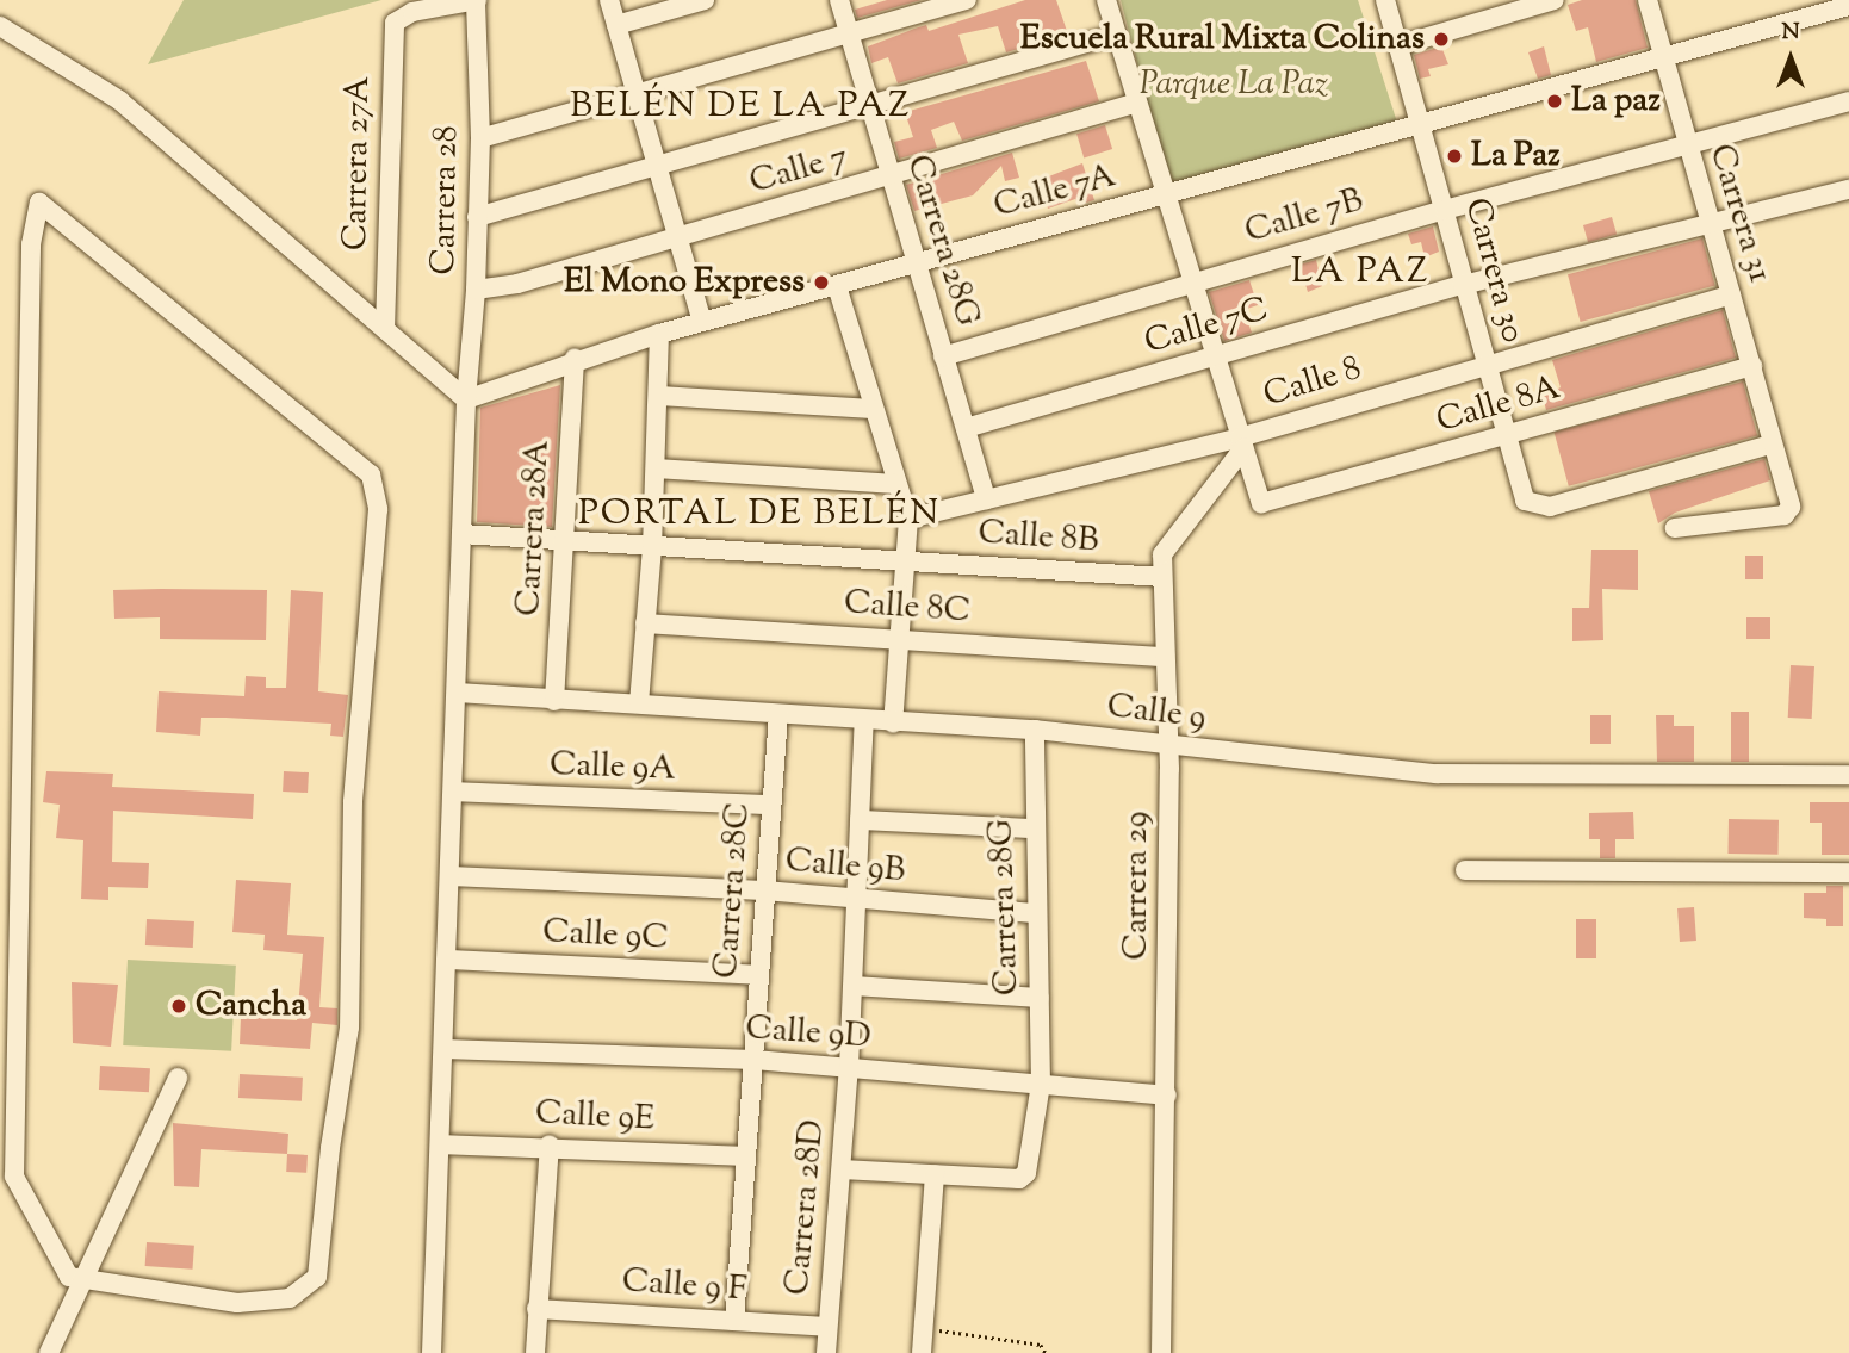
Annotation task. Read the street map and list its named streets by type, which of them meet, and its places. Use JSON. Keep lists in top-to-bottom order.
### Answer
{
  "streets": {
    "street": [
      "Carrera 27A",
      "Calle 7",
      "Calle 7A",
      "Carrera 28",
      "Carrera 31",
      "Calle 7B",
      "Carrera 28G",
      "Carrera 30",
      "Calle 7C",
      "Calle 8",
      "Calle 8A",
      "Carrera 28A",
      "Calle 8B",
      "Calle 8C",
      "Calle 9",
      "Calle 9A",
      "Calle 9B",
      "Carrera 29",
      "Carrera 28C",
      "Calle 9C",
      "Calle 9D",
      "Calle 9E",
      "Carrera 28D",
      "Calle 9 F"
    ]
  },
  "crossings": [
    ["Carrera 27A", "Carrera 28"],
    ["Calle 7", "Carrera 28"],
    ["Calle 7", "Carrera 28G"],
    ["Calle 7A", "Carrera 28"],
    ["Calle 7A", "Carrera 31"],
    ["Calle 7A", "Carrera 28G"],
    ["Calle 7A", "Carrera 30"],
    ["Calle 7A", "Carrera 28A"],
    ["Carrera 28", "Calle 8B"],
    ["Carrera 28", "Calle 9"],
    ["Carrera 28", "Calle 9A"],
    ["Carrera 28", "Calle 9B"],
    ["Carrera 28", "Calle 9C"],
    ["Carrera 28", "Calle 9D"],
    ["Carrera 28", "Calle 9E"],
    ["Carrera 31", "Calle 7B"],
    ["Carrera 31", "Carrera 30"],
    ["Carrera 31", "Calle 7C"],
    ["Carrera 31", "Calle 8"],
    ["Carrera 31", "Calle 8A"],
    ["Calle 7B", "Carrera 28G"],
    ["Calle 7B", "Carrera 30"],
    ["Carrera 28G", "Calle 7C"],
    ["Carrera 28G", "Calle 8"],
    ["Carrera 28G", "Calle 9"],
    ["Carrera 28G", "Calle 9B"],
    ["Carrera 28G", "Calle 9D"],
    ["Carrera 30", "Calle 7C"],
    ["Carrera 30", "Calle 8"],
    ["Carrera 30", "Calle 8A"],
    ["Calle 8", "Calle 8A"],
    ["Calle 8", "Carrera 29"],
    ["Calle 8A", "Carrera 29"],
    ["Carrera 28A", "Calle 8B"],
    ["Carrera 28A", "Calle 9"],
    ["Calle 8B", "Carrera 29"],
    ["Calle 8C", "Carrera 29"],
    ["Calle 9", "Carrera 29"],
    ["Calle 9", "Carrera 28C"],
    ["Calle 9", "Carrera 28D"],
    ["Calle 9A", "Carrera 28C"],
    ["Calle 9B", "Carrera 28C"],
    ["Calle 9B", "Carrera 28D"],
    ["Carrera 29", "Calle 9D"],
    ["Carrera 28C", "Calle 9C"],
    ["Carrera 28C", "Calle 9D"],
    ["Carrera 28C", "Calle 9E"],
    ["Carrera 28C", "Calle 9 F"],
    ["Calle 9D", "Carrera 28D"],
    ["Carrera 28D", "Calle 9 F"]
  ],
  "districts": ["BELÉN DE LA PAZ", "LA PAZ", "PORTAL DE BELÉN"],
  "parks": ["Parque La Paz"],
  "places": [
    "Escuela Rural Mixta Colinas",
    "La paz",
    "La Paz",
    "El Mono Express",
    "Cancha"
  ],
  "north": "top"
}
